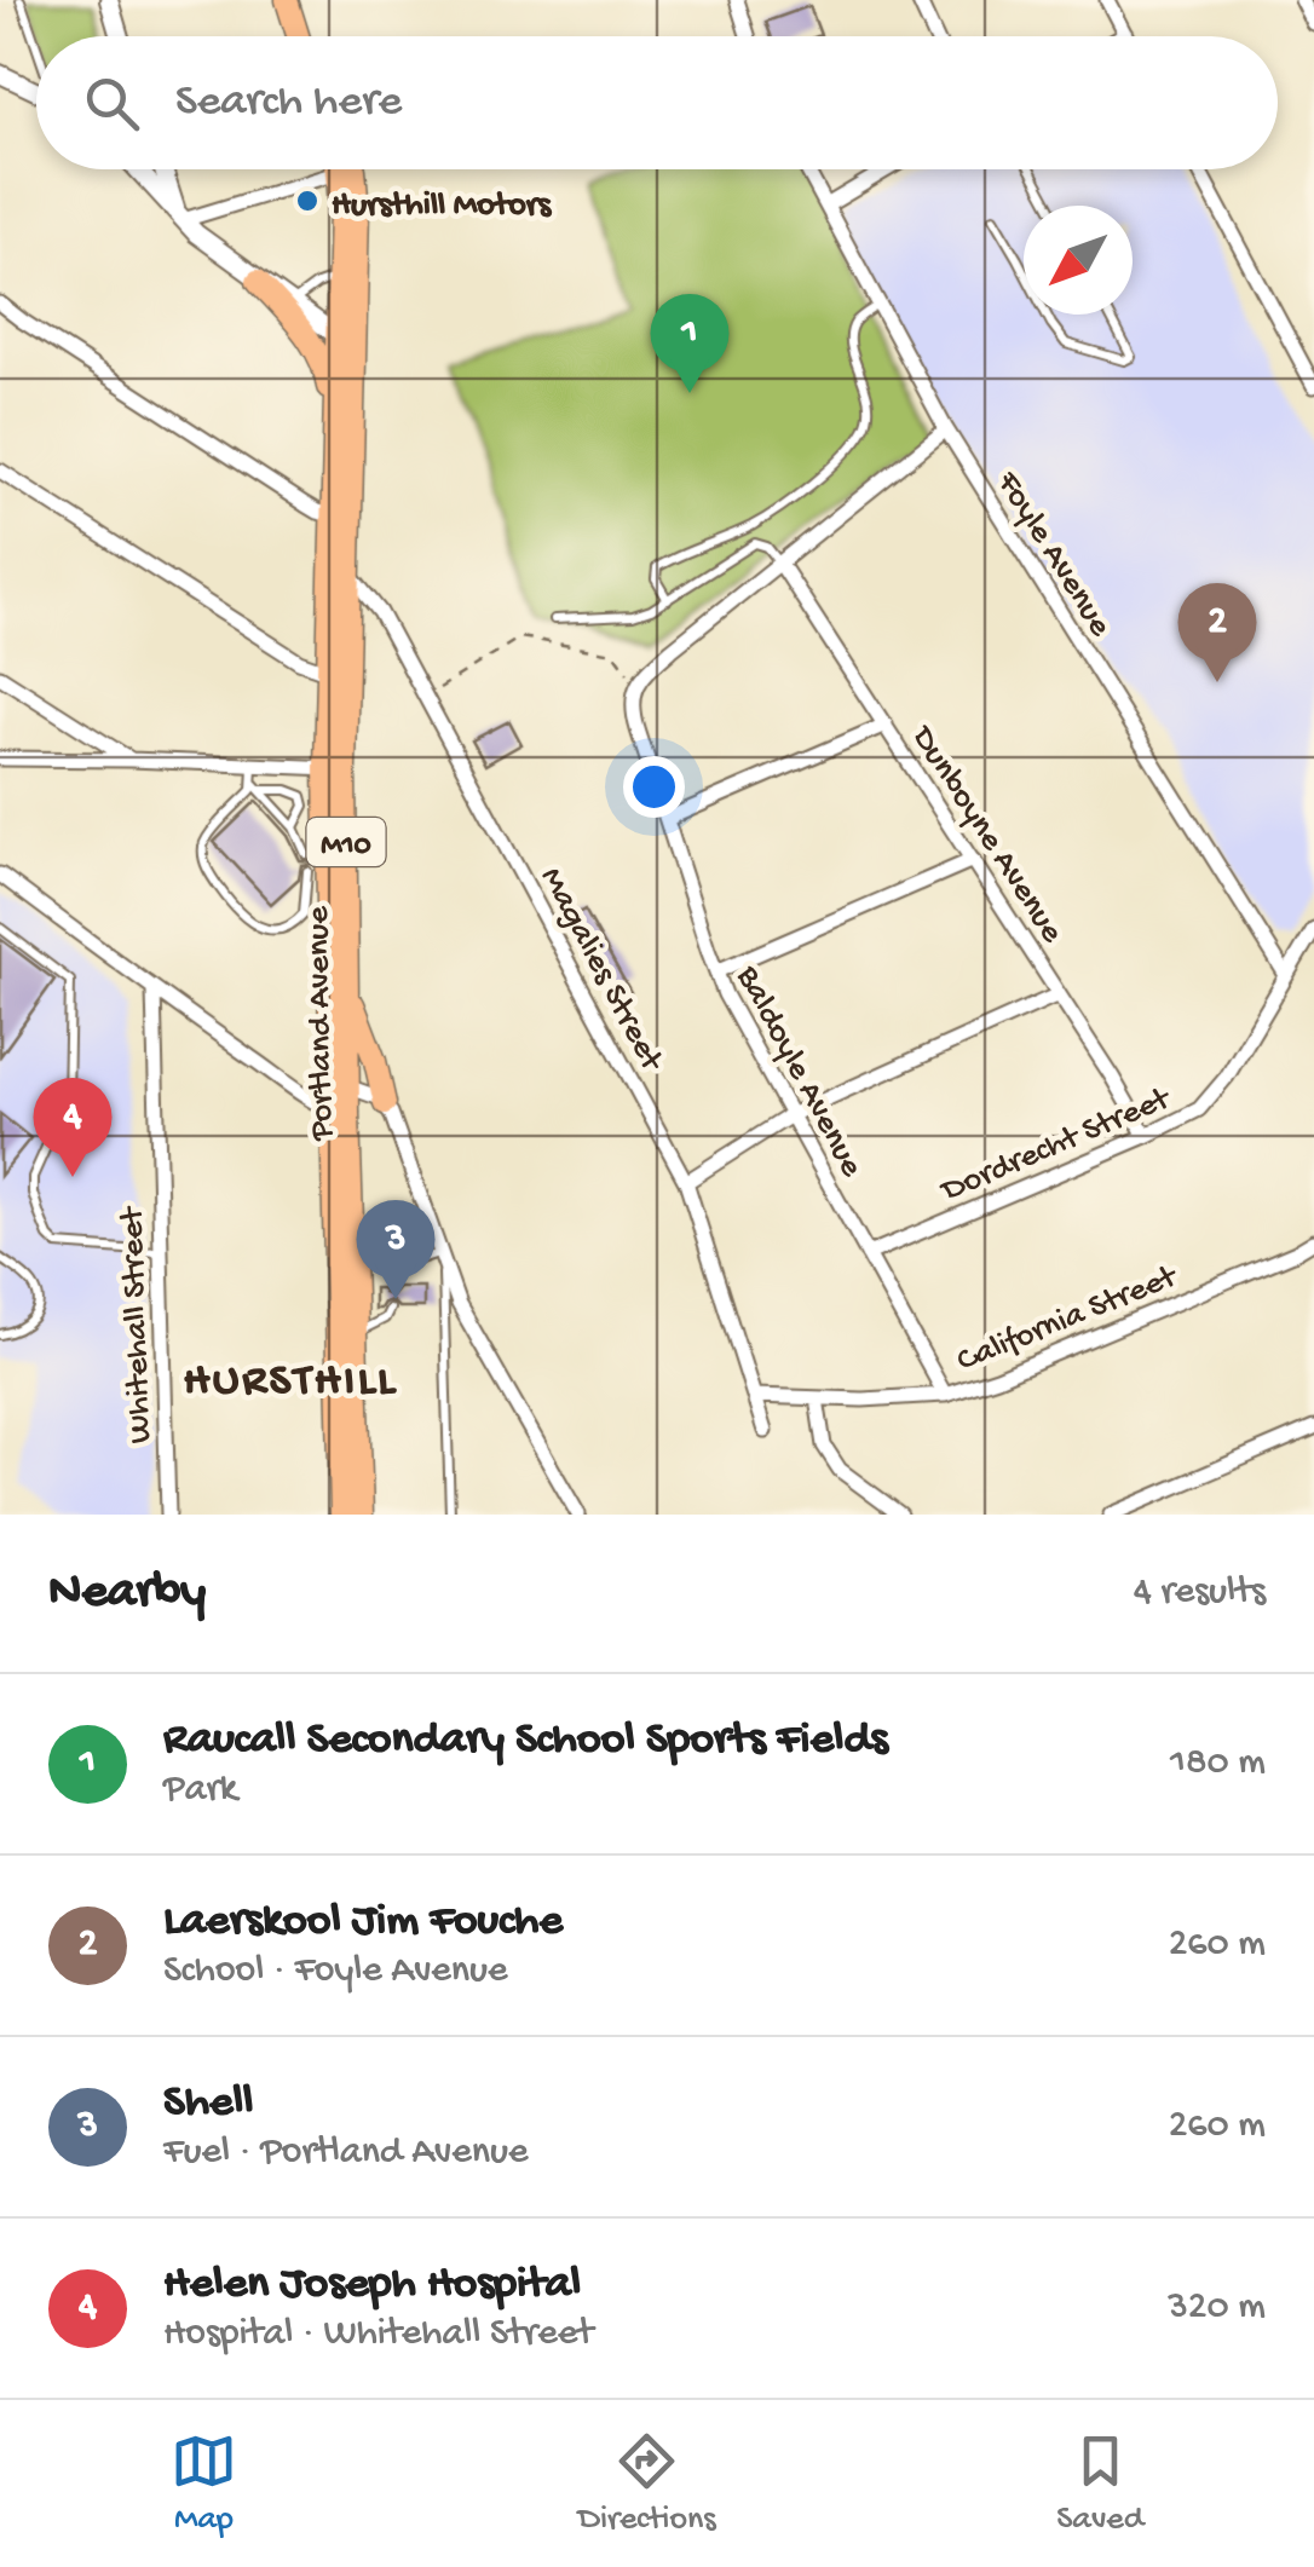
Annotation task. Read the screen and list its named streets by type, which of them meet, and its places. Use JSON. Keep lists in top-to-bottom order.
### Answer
{
  "streets": {
    "main road": ["M10", "Portland Avenue"],
    "street": [
      "Foyle Avenue",
      "Dunboyne Avenue",
      "Magalies Street",
      "Baldoyle Avenue",
      "Dordrecht Street",
      "California Street",
      "Whitehall Street"
    ]
  },
  "crossings": [
    ["Foyle Avenue", "Dordrecht Street"],
    ["Dunboyne Avenue", "Dordrecht Street"],
    ["Magalies Street", "Portland Avenue"],
    ["Magalies Street", "California Street"],
    ["Baldoyle Avenue", "Dordrecht Street"],
    ["Baldoyle Avenue", "California Street"]
  ],
  "districts": ["HURSTHILL"],
  "places": ["Hursthill Motors"],
  "north": "bottom left",
  "page": {
    "search": "Search here",
    "pins": [
      "1",
      "2",
      "4",
      "3"
    ],
    "heading": ["Nearby", "4 results"],
    "list": [
      {
        "mark": "1",
        "name": "Raucall Secondary School Sports Fields",
        "note": "Park",
        "value": "180 m"
      },
      {
        "mark": "2",
        "name": "Laerskool Jim Fouche",
        "note": "School · Foyle Avenue",
        "value": "260 m"
      },
      {
        "mark": "3",
        "name": "Shell",
        "note": "Fuel · Portland Avenue",
        "value": "260 m"
      },
      {
        "mark": "4",
        "name": "Helen Joseph Hospital",
        "note": "Hospital · Whitehall Street",
        "value": "320 m"
      }
    ],
    "nav": ["Map", "Directions", "Saved"]
  }
}
